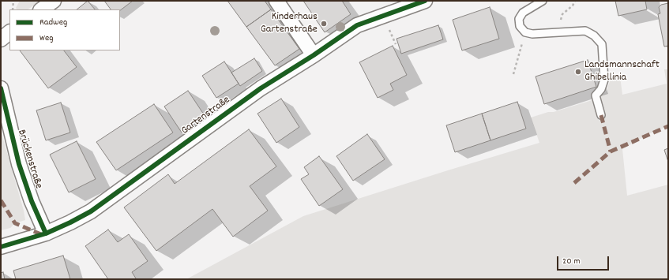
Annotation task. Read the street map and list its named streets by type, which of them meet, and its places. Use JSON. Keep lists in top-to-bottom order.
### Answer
{
  "streets": {
    "street": ["Gartenstraße", "Brückenstraße"]
  },
  "crossings": [
    ["Gartenstraße", "Brückenstraße"]
  ],
  "places": ["Kinderhaus Gartenstraße", "Landsmannschaft Ghibellinia"],
  "legend": ["Radweg", "Weg"],
  "scale_bar": "20 m"
}
